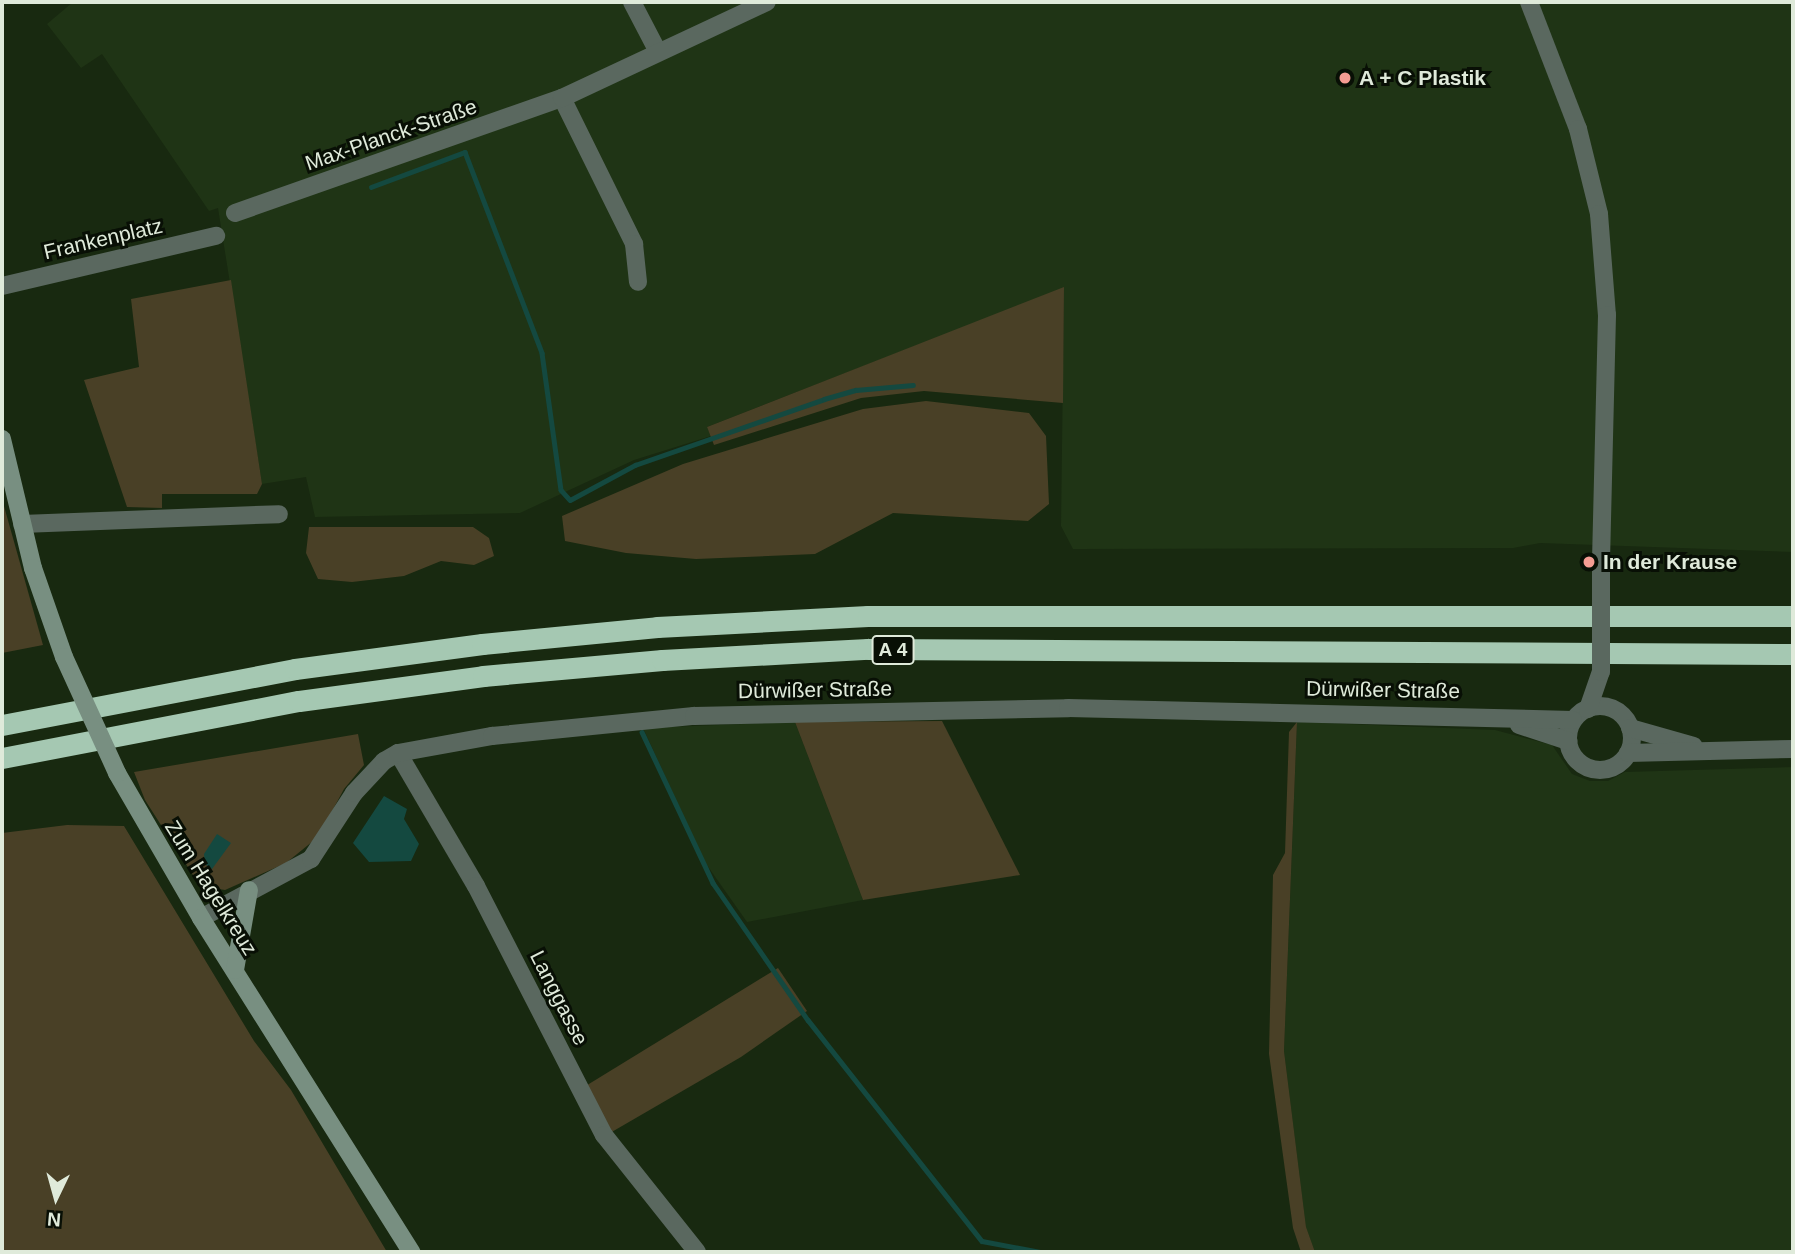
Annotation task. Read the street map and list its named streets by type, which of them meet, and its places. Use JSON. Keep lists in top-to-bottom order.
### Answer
{
  "streets": {
    "highway": ["A 4"],
    "street": [
      "Max-Planck-Straße",
      "Frankenplatz",
      "Dürwißer Straße",
      "Zum Hagelkreuz",
      "Langgasse"
    ]
  },
  "crossings": [
    ["Dürwißer Straße", "Zum Hagelkreuz"],
    ["Dürwißer Straße", "Langgasse"]
  ],
  "places": ["A + C Plastik", "In der Krause"],
  "north": "bottom"
}
